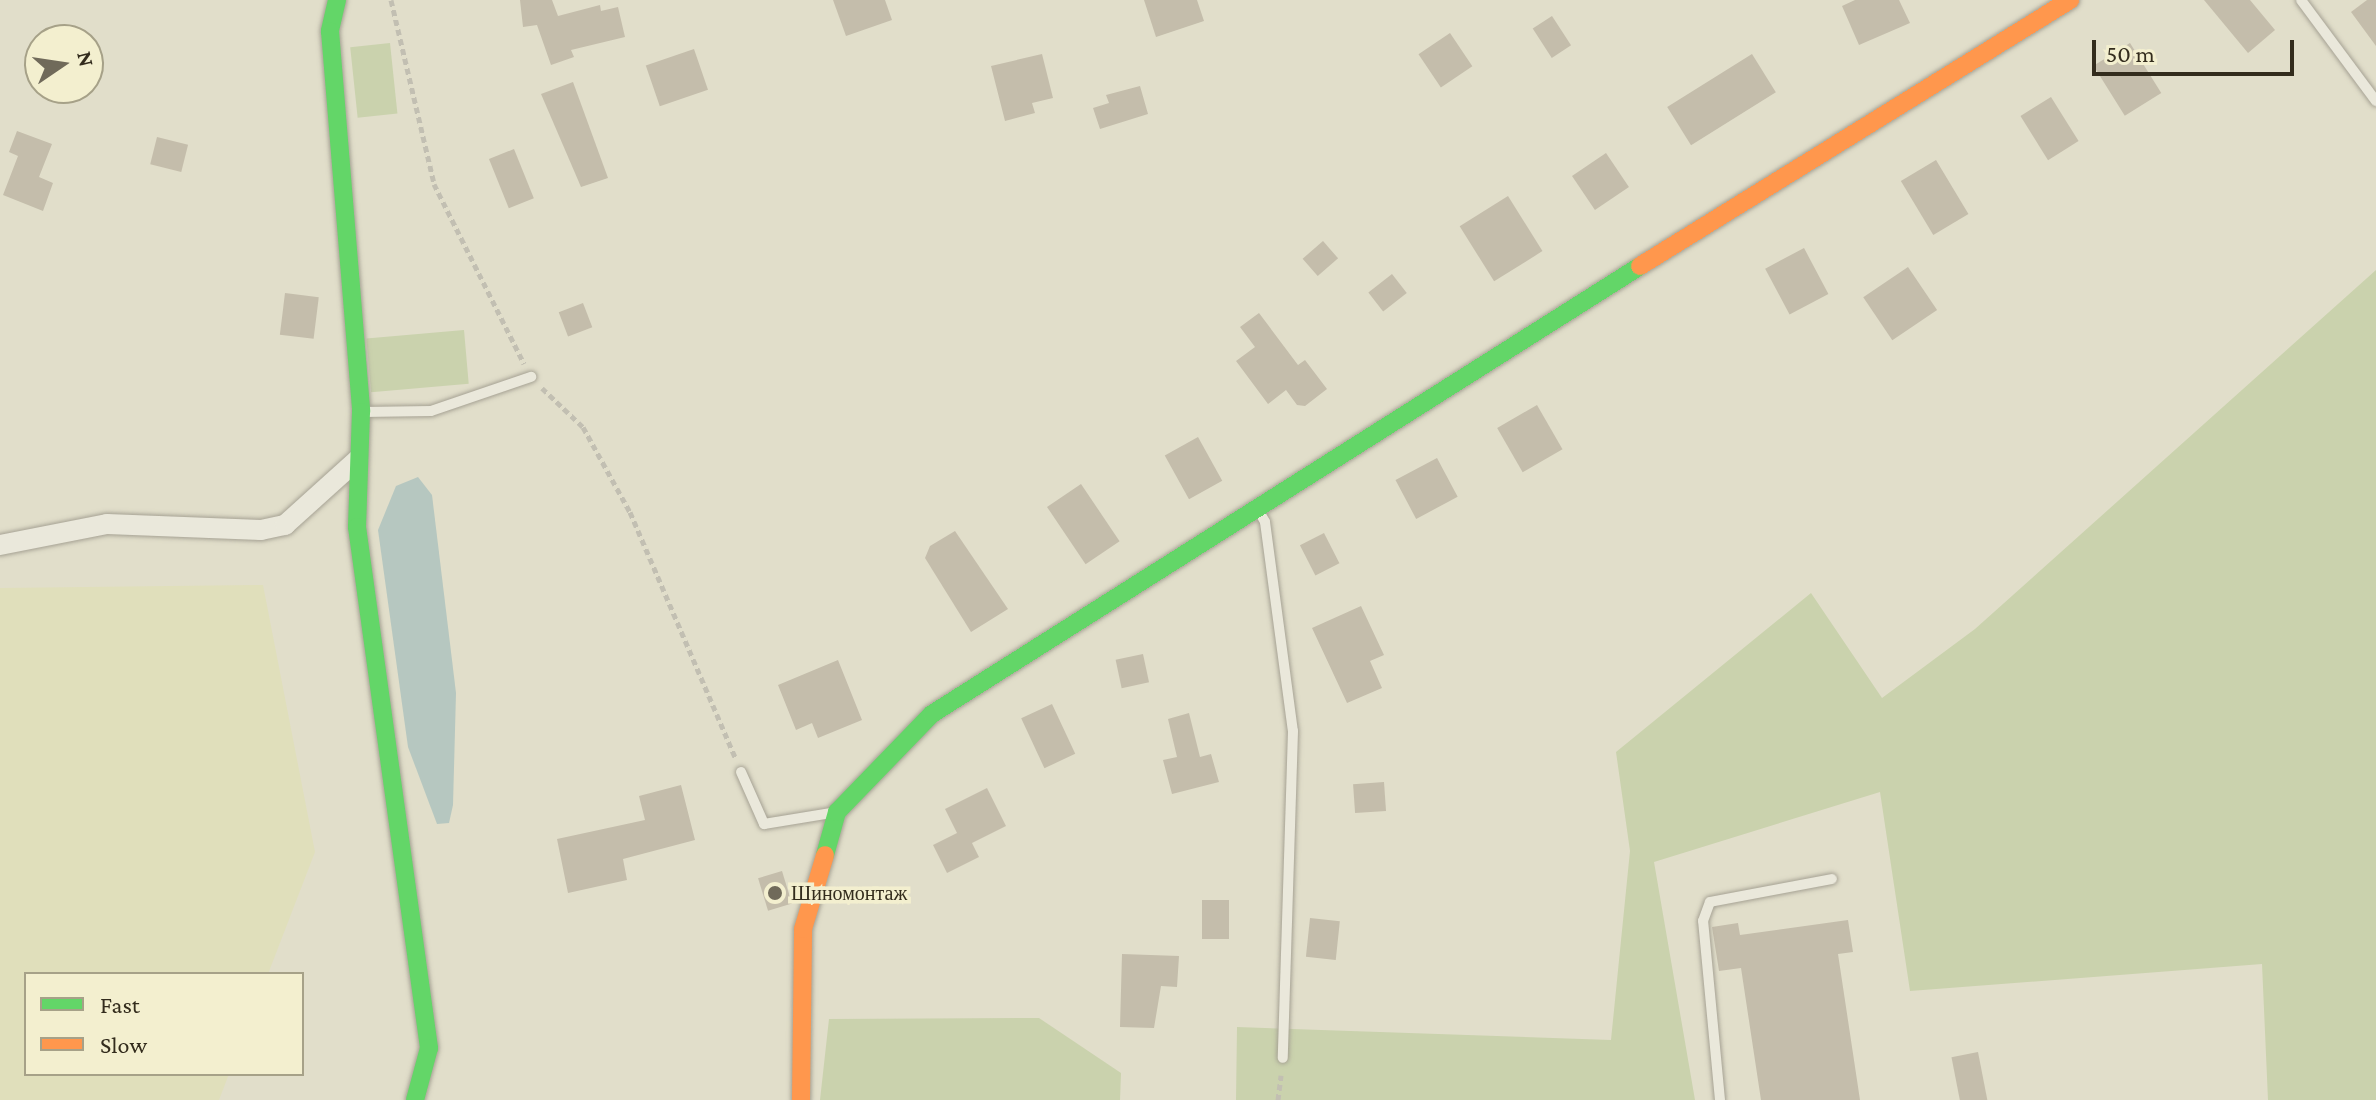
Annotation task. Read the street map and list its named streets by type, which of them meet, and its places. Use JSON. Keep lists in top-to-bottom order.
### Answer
{
  "places": ["Шиномонтаж"],
  "legend": ["Fast", "Slow"],
  "scale_bar": "50 m",
  "north": "right"
}
